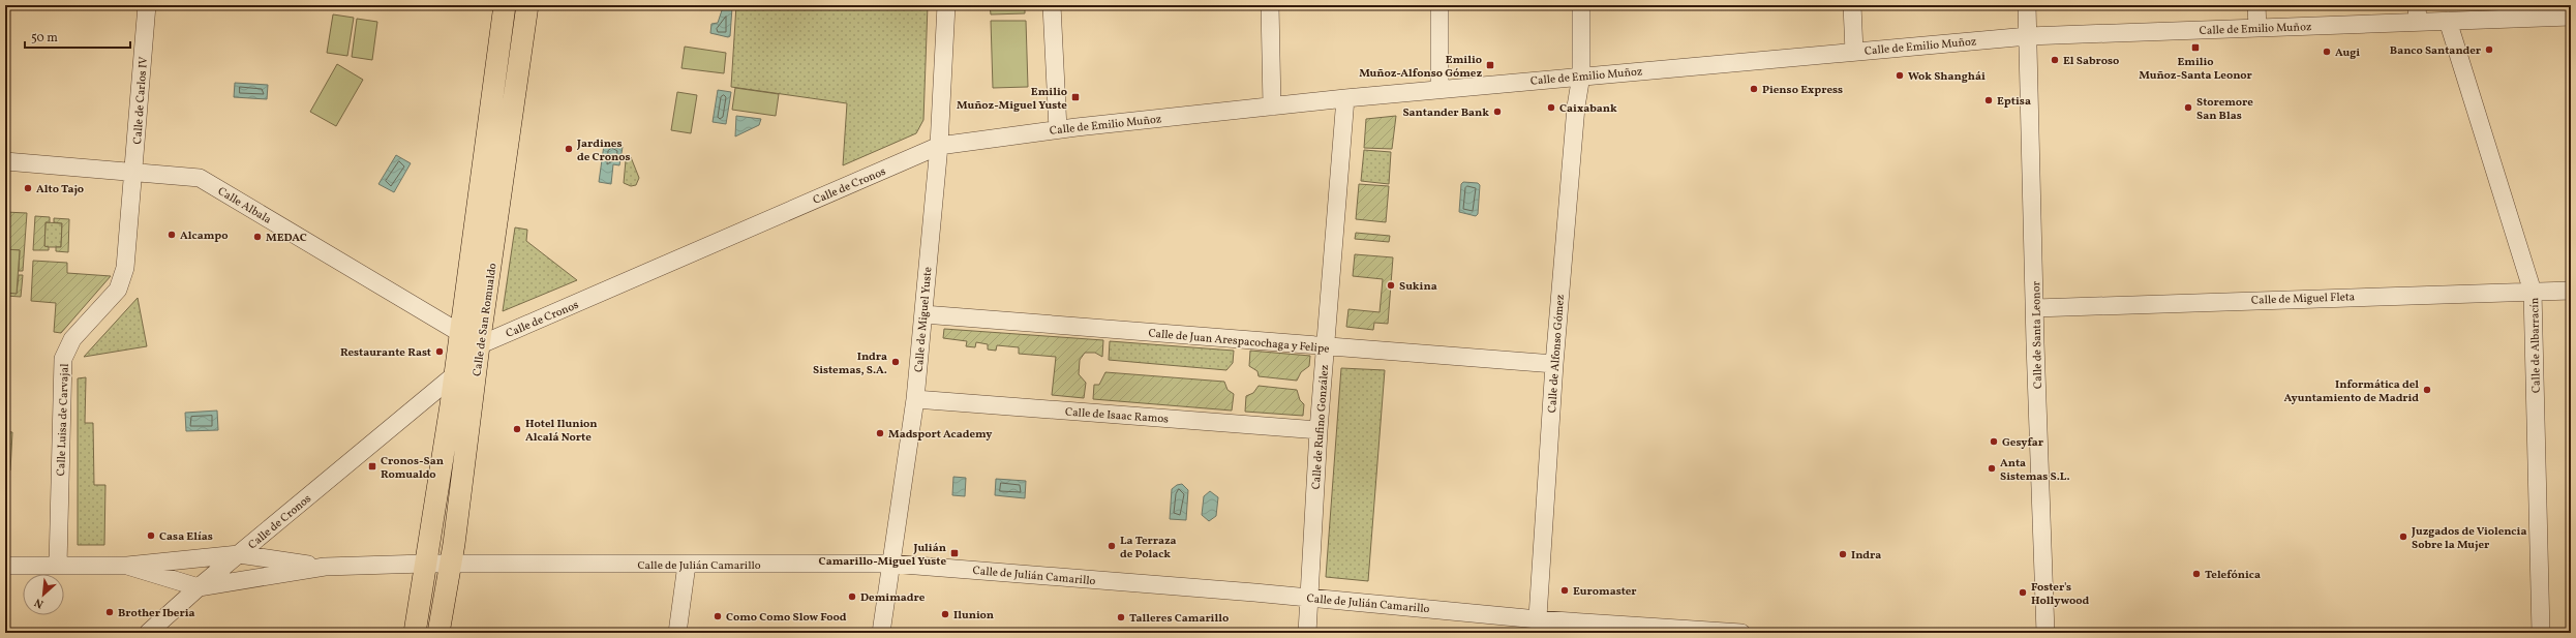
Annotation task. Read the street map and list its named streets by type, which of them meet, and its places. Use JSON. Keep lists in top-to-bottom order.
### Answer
{
  "streets": {
    "main road": ["Calle de San Romualdo"],
    "street": [
      "Calle de Emilio Muñoz",
      "Calle de Carlos IV",
      "Calle de Cronos",
      "Calle Albala",
      "Calle de Miguel Fleta",
      "Calle de Miguel Yuste",
      "Calle de Santa Leonor",
      "Calle de Juan Arespacochaga y Felipe",
      "Calle de Albarracín",
      "Calle de Alfonso Gómez",
      "Calle de Isaac Ramos",
      "Calle Luisa de Carvajal",
      "Calle de Rufino González",
      "Calle de Julián Camarillo"
    ]
  },
  "crossings": [
    ["Calle de Emilio Muñoz", "Calle de Cronos"],
    ["Calle de Emilio Muñoz", "Calle de Miguel Yuste"],
    ["Calle de Emilio Muñoz", "Calle de Santa Leonor"],
    ["Calle de Emilio Muñoz", "Calle de Albarracín"],
    ["Calle de Emilio Muñoz", "Calle de Alfonso Gómez"],
    ["Calle de Emilio Muñoz", "Calle de Rufino González"],
    ["Calle de Carlos IV", "Calle Albala"],
    ["Calle de Carlos IV", "Calle Luisa de Carvajal"],
    ["Calle de Cronos", "Calle Albala"],
    ["Calle de Cronos", "Calle de San Romualdo"],
    ["Calle de Cronos", "Calle de Miguel Yuste"],
    ["Calle de Cronos", "Calle de Julián Camarillo"],
    ["Calle Albala", "Calle de San Romualdo"],
    ["Calle Albala", "Calle Luisa de Carvajal"],
    ["Calle de Miguel Fleta", "Calle de Santa Leonor"],
    ["Calle de Miguel Fleta", "Calle de Albarracín"],
    ["Calle de San Romualdo", "Calle de Julián Camarillo"],
    ["Calle de Miguel Yuste", "Calle de Juan Arespacochaga y Felipe"],
    ["Calle de Miguel Yuste", "Calle de Isaac Ramos"],
    ["Calle de Miguel Yuste", "Calle de Julián Camarillo"],
    ["Calle de Juan Arespacochaga y Felipe", "Calle de Alfonso Gómez"],
    ["Calle de Juan Arespacochaga y Felipe", "Calle de Rufino González"],
    ["Calle de Alfonso Gómez", "Calle de Julián Camarillo"],
    ["Calle de Isaac Ramos", "Calle de Rufino González"],
    ["Calle Luisa de Carvajal", "Calle de Julián Camarillo"],
    ["Calle de Rufino González", "Calle de Julián Camarillo"]
  ],
  "places": {
    "transit": [
      "Emilio Muñoz-Santa Leonor",
      "Emilio Muñoz-Alfonso Gómez",
      "Emilio Muñoz-Miguel Yuste",
      "Cronos-San Romualdo",
      "Julián Camarillo-Miguel Yuste"
    ],
    "other": [
      "Banco Santander",
      "Augi",
      "El Sabroso",
      "Wok Shanghái",
      "Pienso Express",
      "Eptisa",
      "Caixabank",
      "Storemore San Blas",
      "Santander Bank",
      "Jardines de Cronos",
      "Alto Tajo",
      "Alcampo",
      "MEDAC",
      "Sukina",
      "Restaurante Rast",
      "Indra Sistemas, S.A.",
      "Informática del Ayuntamiento de Madrid",
      "Hotel Ilunion Alcalá Norte",
      "Madsport Academy",
      "Gesyfar",
      "Anta Sistemas S.L.",
      "Casa Elías",
      "Juzgados de Violencia Sobre la Mujer",
      "La Terraza de Polack",
      "Indra",
      "Telefónica",
      "Euromaster",
      "Foster's Hollywood",
      "Demimadre",
      "Brother Iberia",
      "Ilunion",
      "Como Como Slow Food",
      "Talleres Camarillo"
    ]
  },
  "scale_bar": "50 m",
  "north": "bottom left"
}
